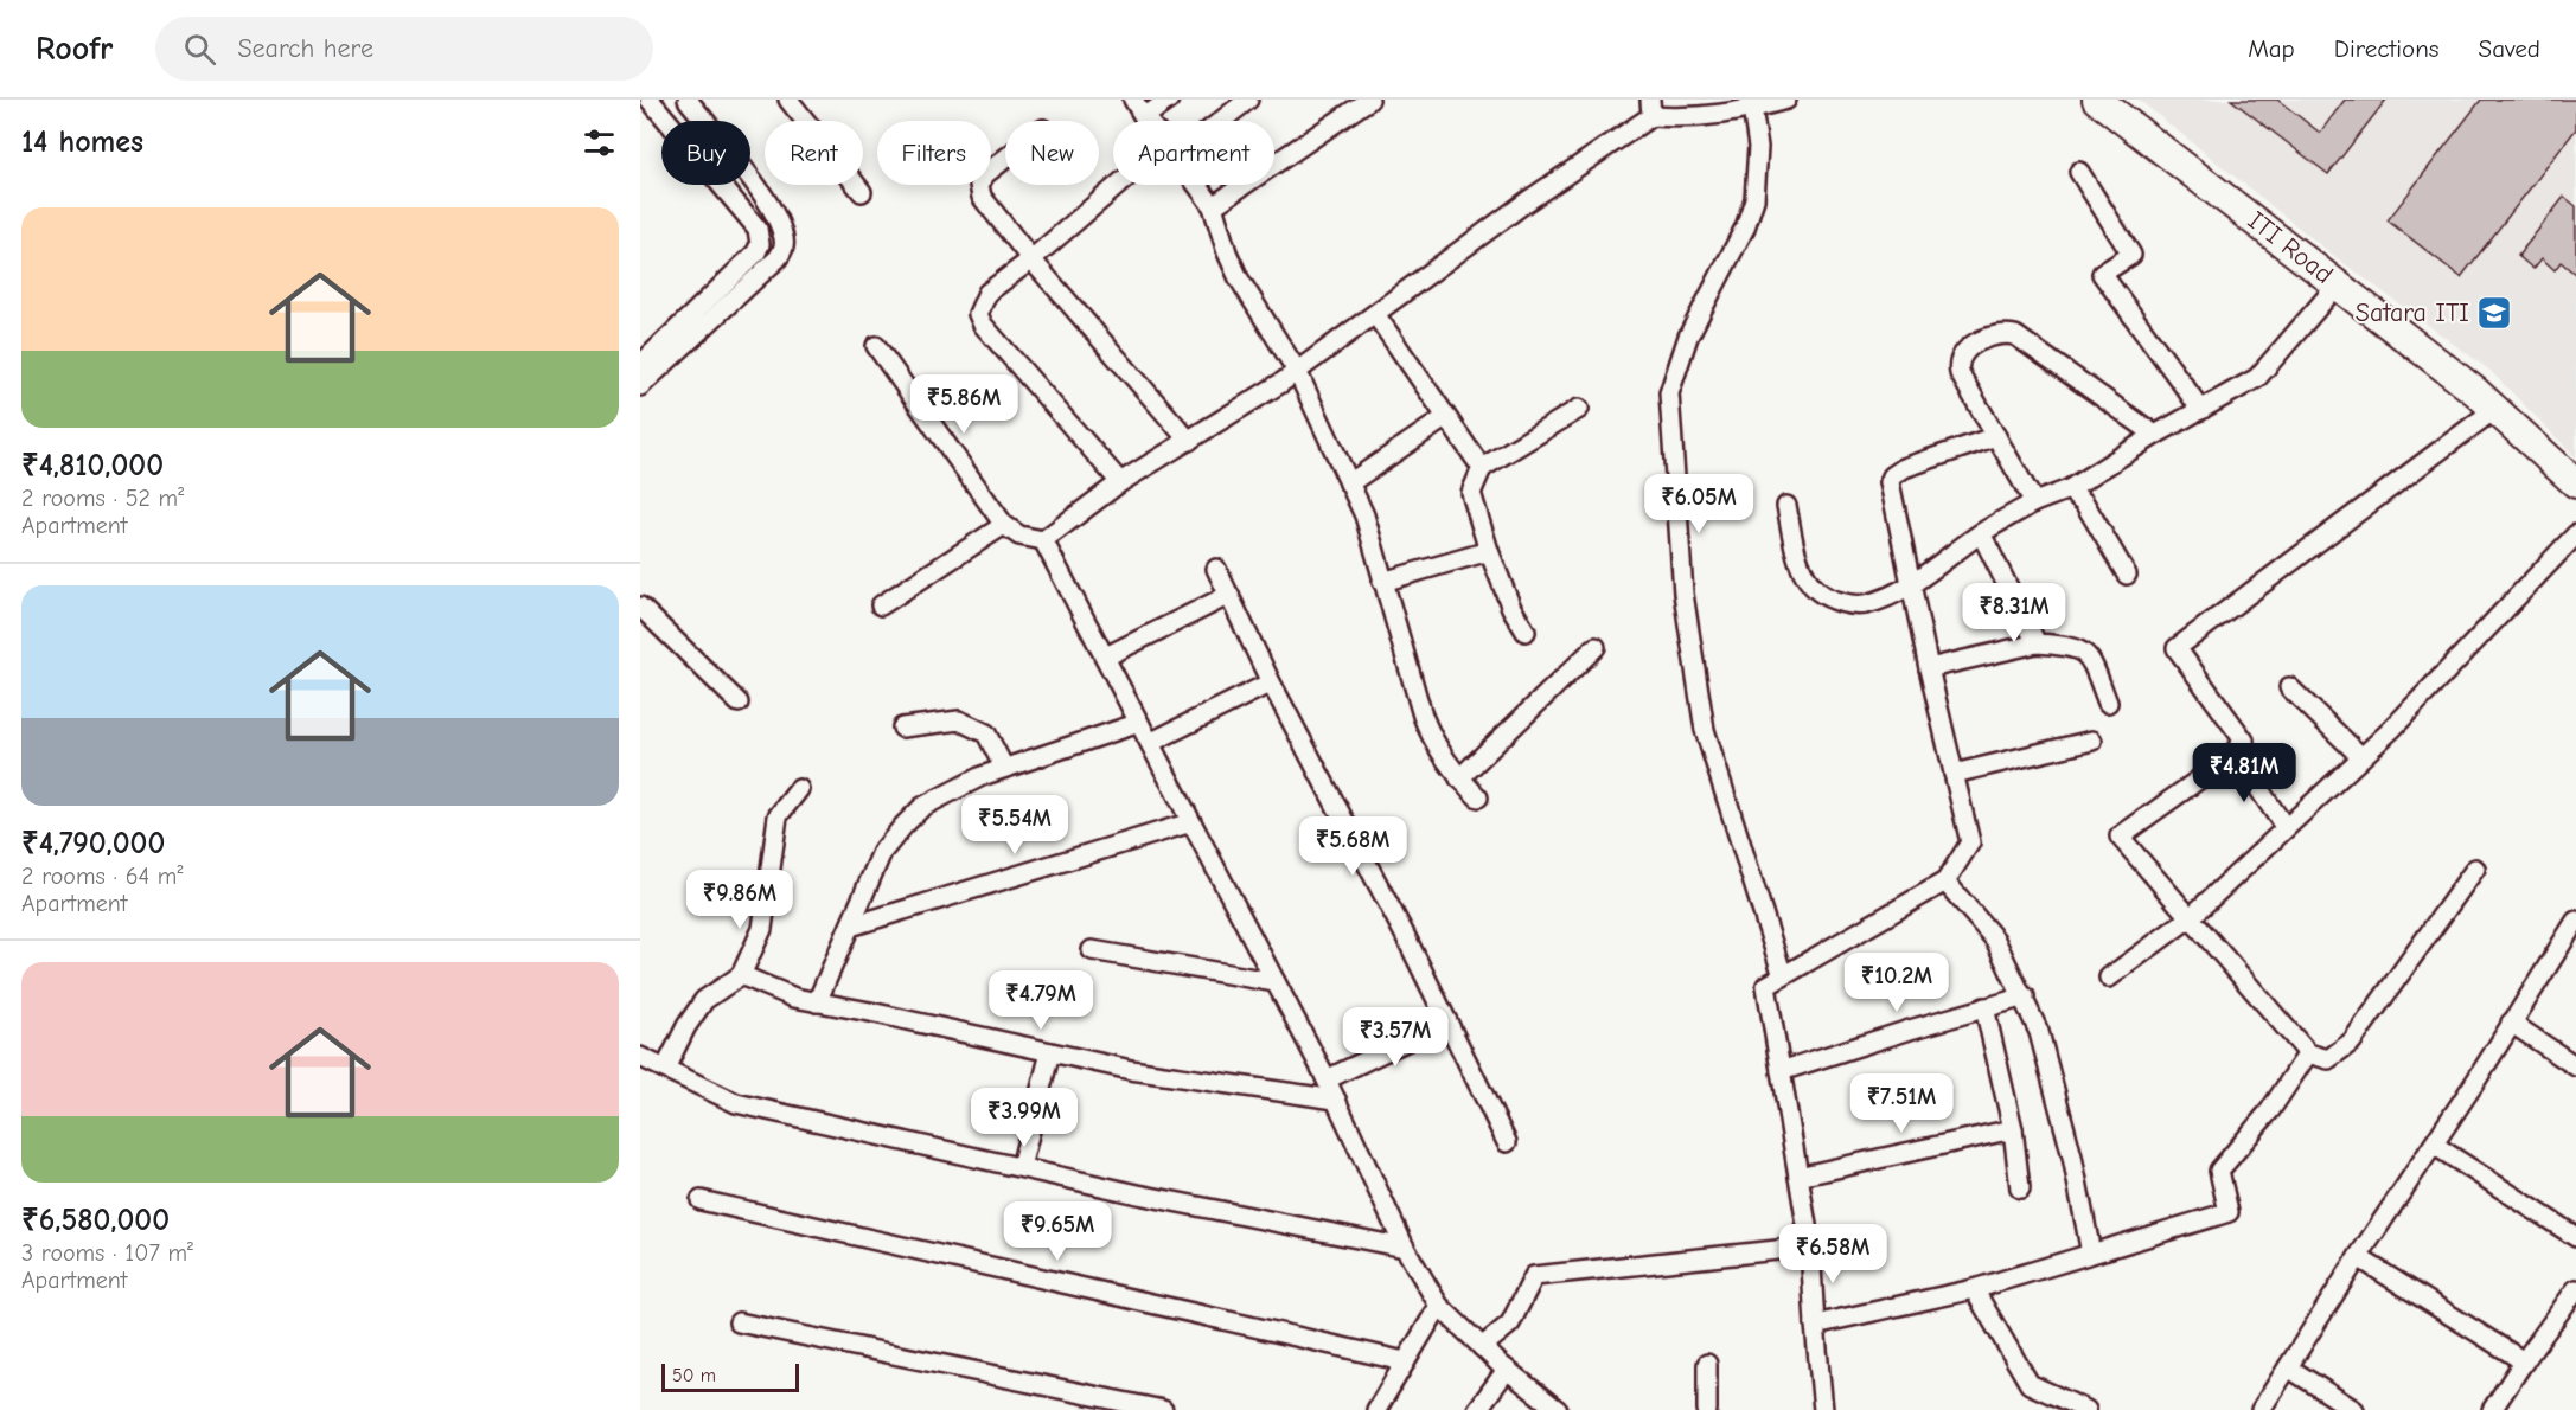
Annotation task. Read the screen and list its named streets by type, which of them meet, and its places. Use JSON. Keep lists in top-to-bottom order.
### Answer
{
  "streets": {
    "main road": ["ITI Road"]
  },
  "places": {
    "school or university": ["Satara ITI"]
  },
  "scale_bar": "50 m",
  "page": {
    "header": "Roofr",
    "search": "Search here",
    "nav": ["Map", "Directions", "Saved"],
    "heading": "14 homes",
    "chip": [
      "Buy",
      "Rent",
      "Filters",
      "New",
      "Apartment"
    ],
    "list": [
      {
        "name": "₹4,810,000",
        "note": "2 rooms · 52 m² · Apartment"
      },
      {
        "name": "₹4,790,000",
        "note": "2 rooms · 64 m² · Apartment"
      },
      {
        "name": "₹6,580,000",
        "note": "3 rooms · 107 m² · Apartment"
      }
    ],
    "price": [
      "₹5.86M",
      "₹6.05M",
      "₹8.31M",
      "₹4.81M",
      "₹5.54M",
      "₹5.68M",
      "₹9.86M",
      "₹10.2M",
      "₹4.79M",
      "₹3.57M",
      "₹7.51M",
      "₹3.99M",
      "₹9.65M",
      "₹6.58M"
    ],
    "scale": "50 m"
  }
}
